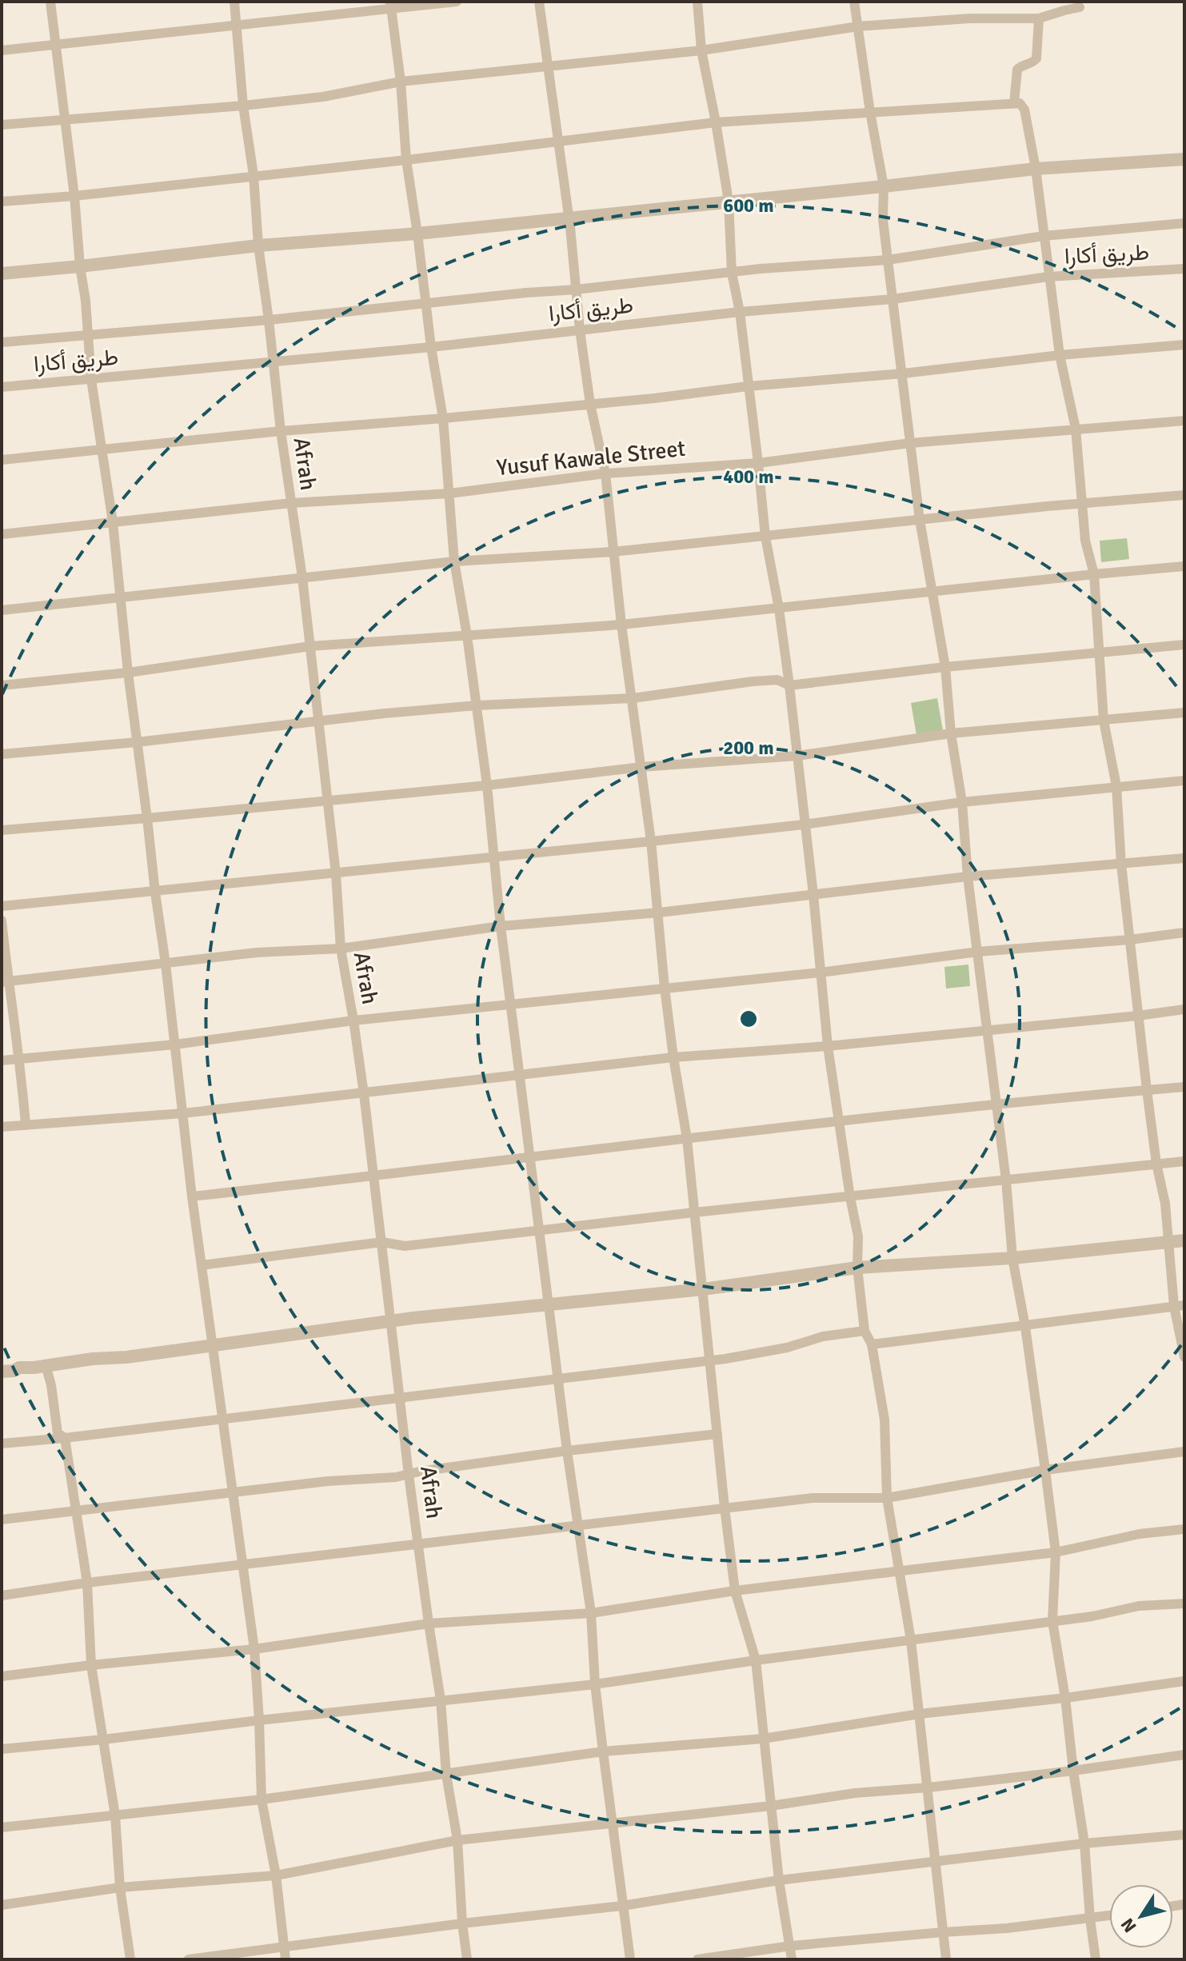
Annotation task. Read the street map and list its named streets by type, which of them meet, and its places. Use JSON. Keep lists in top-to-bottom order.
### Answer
{
  "streets": {
    "street": ["طريق أكارا", "Yusuf Kawale Street", "Afrah"]
  },
  "crossings": [
    ["طريق أكارا", "Afrah"],
    ["Yusuf Kawale Street", "Afrah"]
  ],
  "north": "bottom left",
  "rings": ["600 m", "400 m", "200 m"]
}
